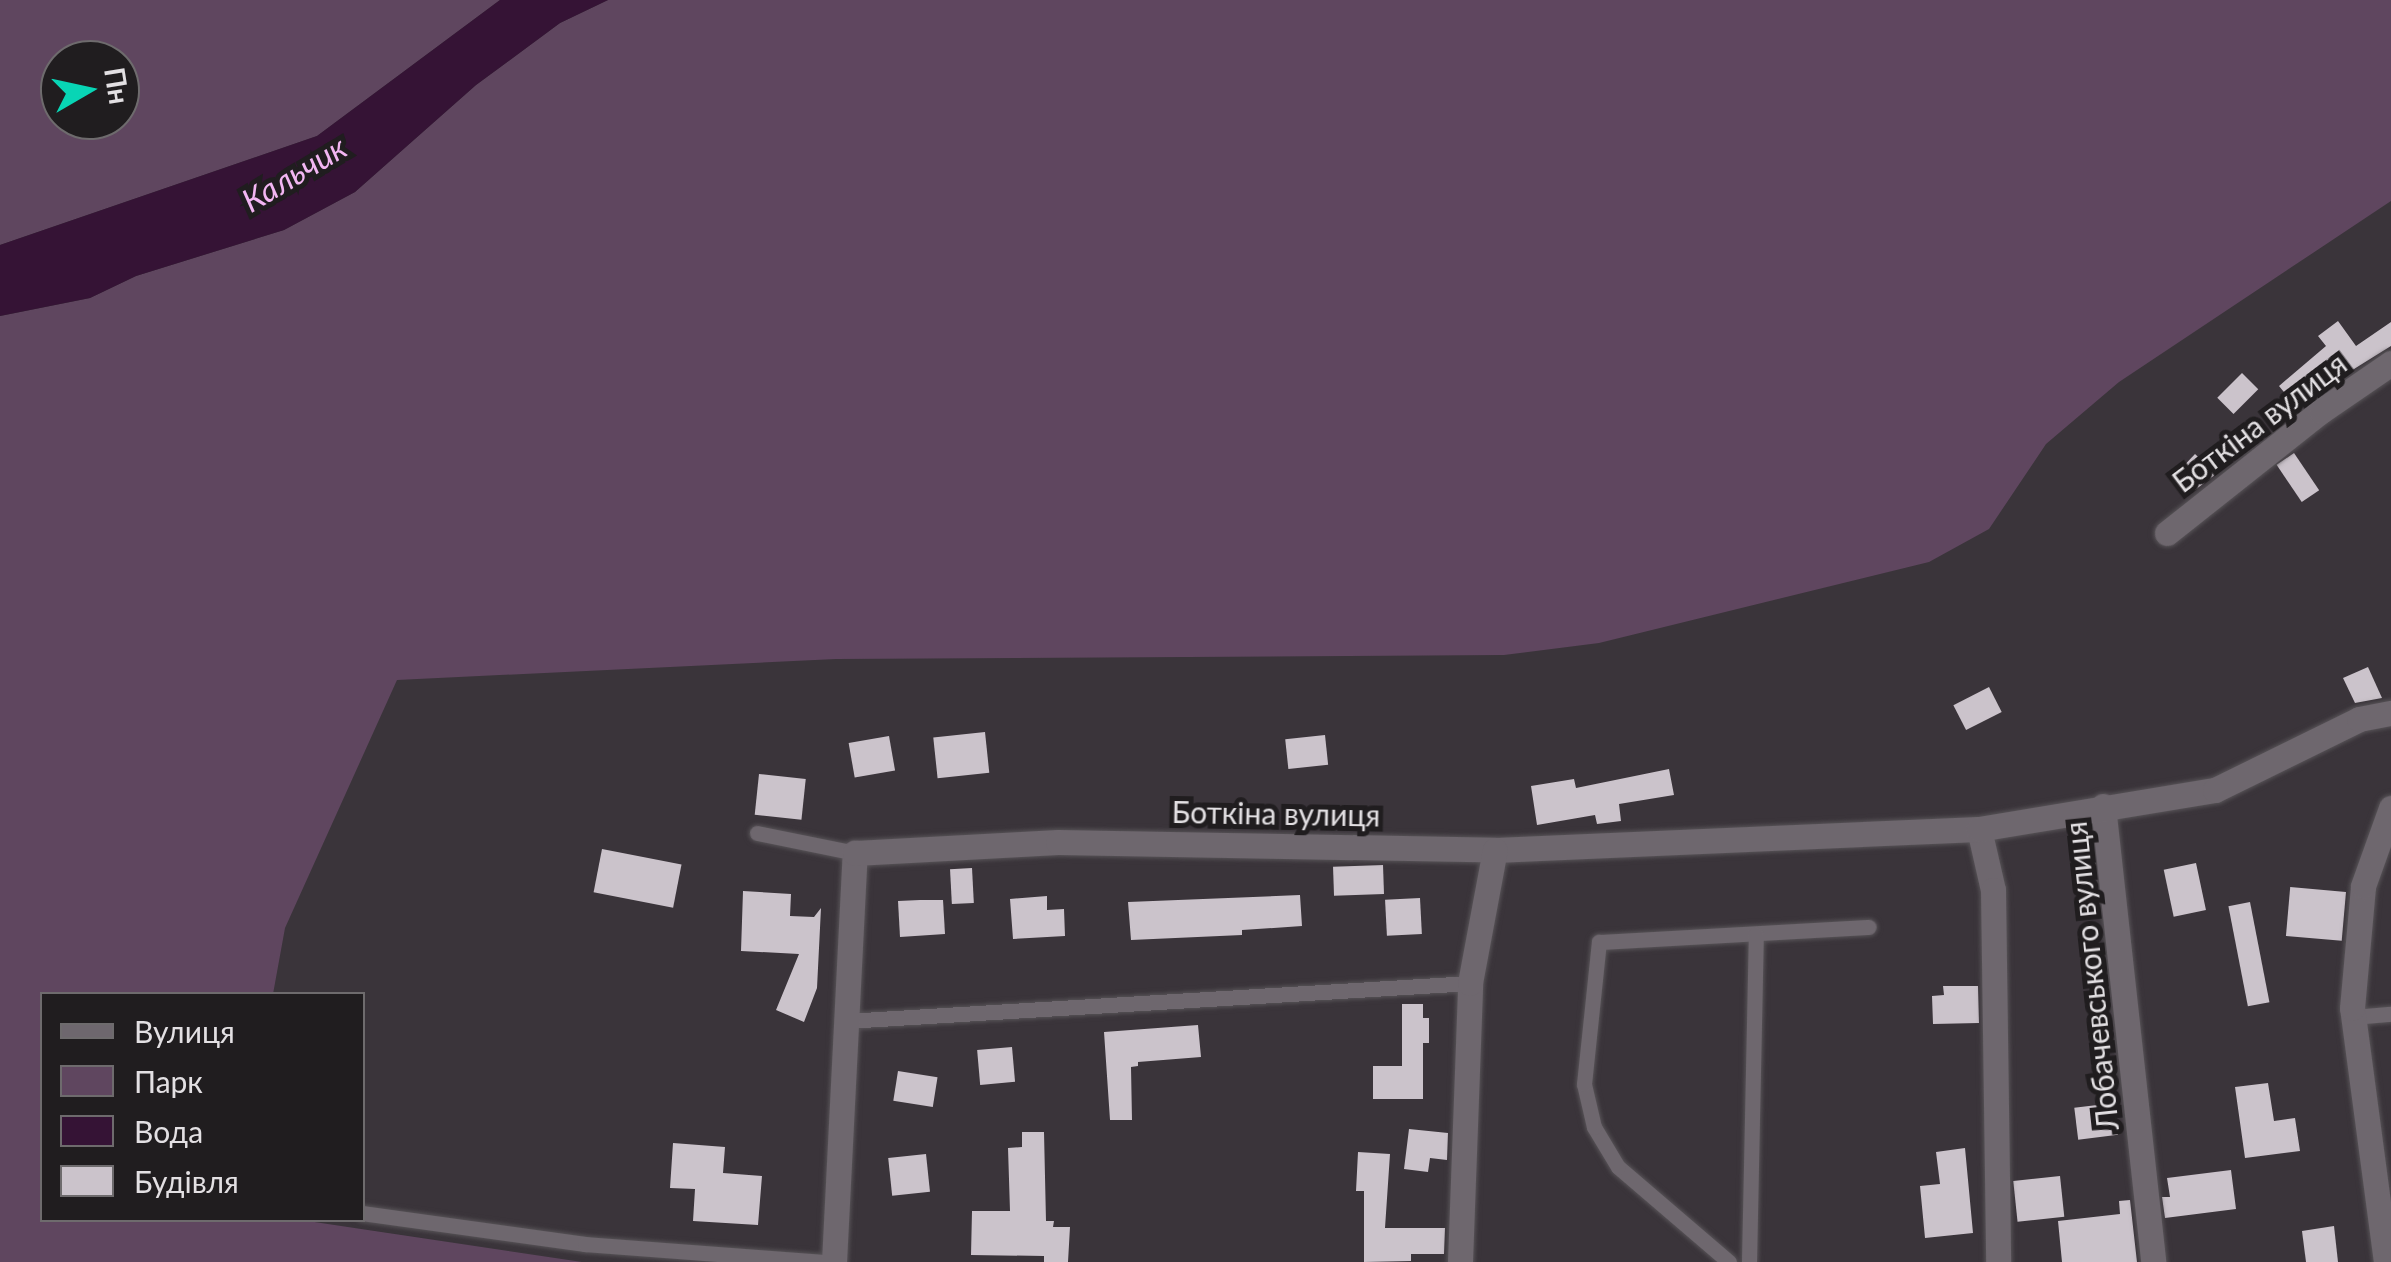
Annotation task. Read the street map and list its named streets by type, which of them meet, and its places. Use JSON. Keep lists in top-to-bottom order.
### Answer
{
  "streets": {
    "street": ["Боткіна вулиця", "Лобачевського вулиця"]
  },
  "crossings": [
    ["Боткіна вулиця", "Лобачевського вулиця"]
  ],
  "water": ["Кальчик"],
  "legend": [
    "Вулиця",
    "Парк",
    "Вода",
    "Будівля"
  ],
  "north": "right"
}
